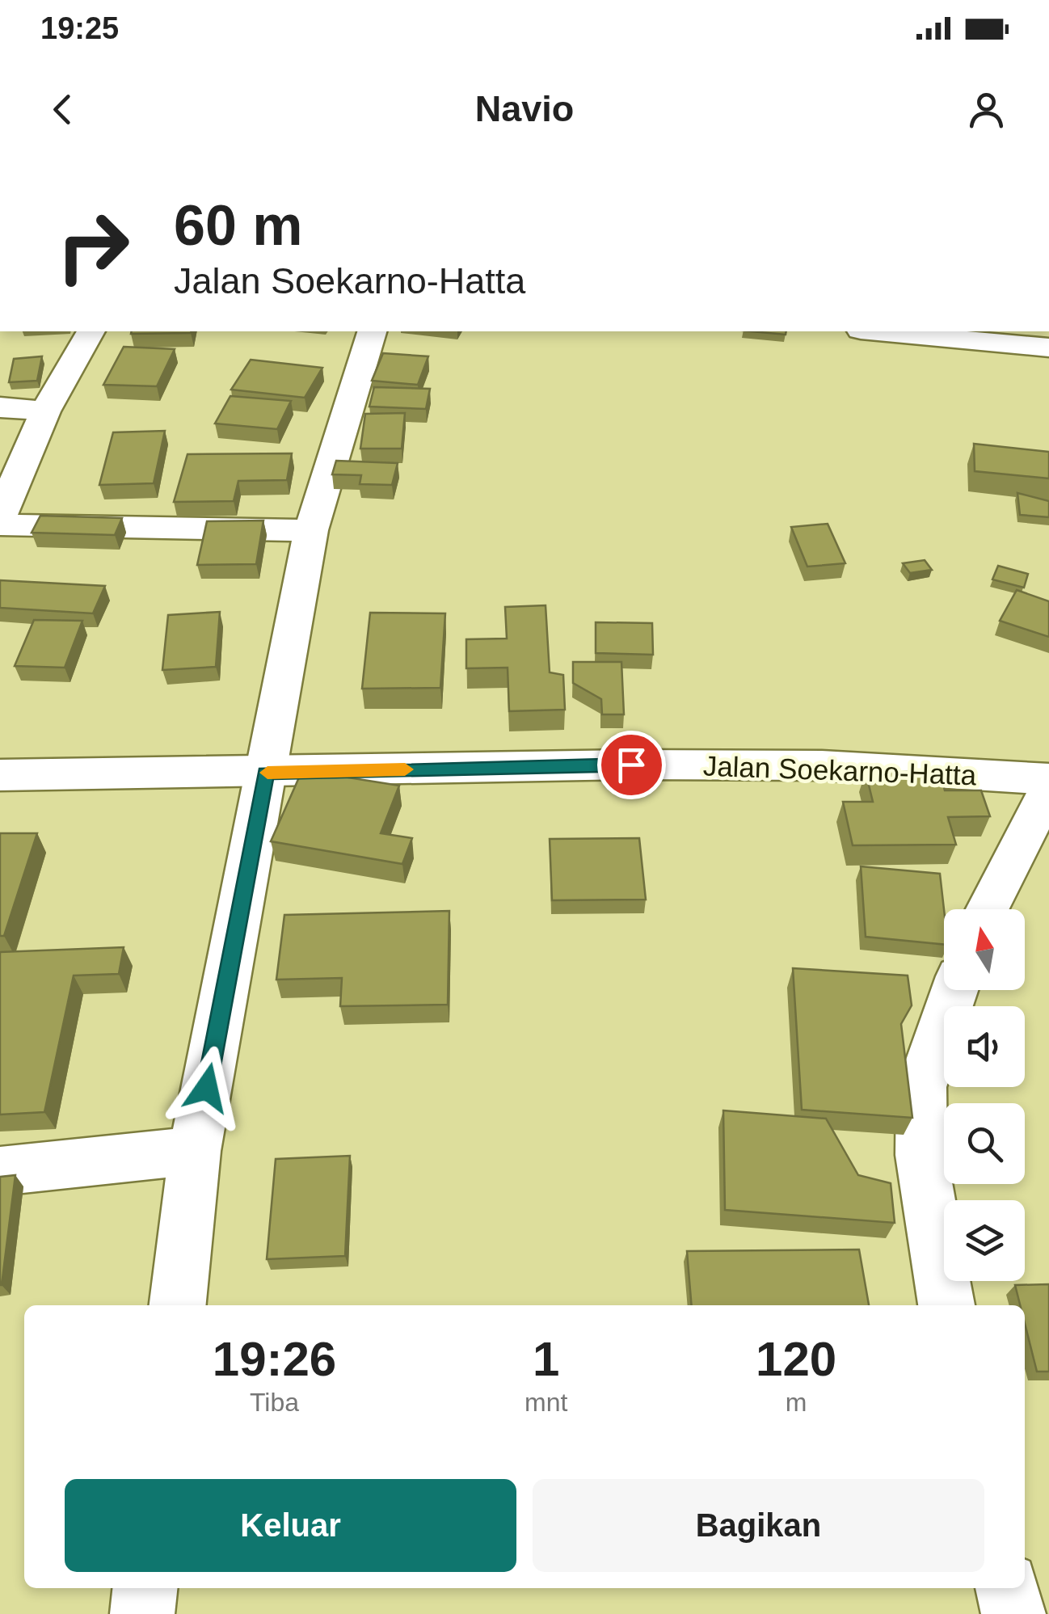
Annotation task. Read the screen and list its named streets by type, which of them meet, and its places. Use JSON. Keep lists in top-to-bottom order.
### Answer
{
  "streets": {
    "main road": ["Jalan Soekarno-Hatta"]
  },
  "north": "top",
  "page": {
    "status": "19:25",
    "header": "Navio",
    "turn": ["60 m", "Jalan Soekarno-Hatta"],
    "eta": [
      "19:26",
      "Tiba",
      "1",
      "mnt",
      "120",
      "m"
    ],
    "buttons": ["Keluar", "Bagikan"]
  }
}
